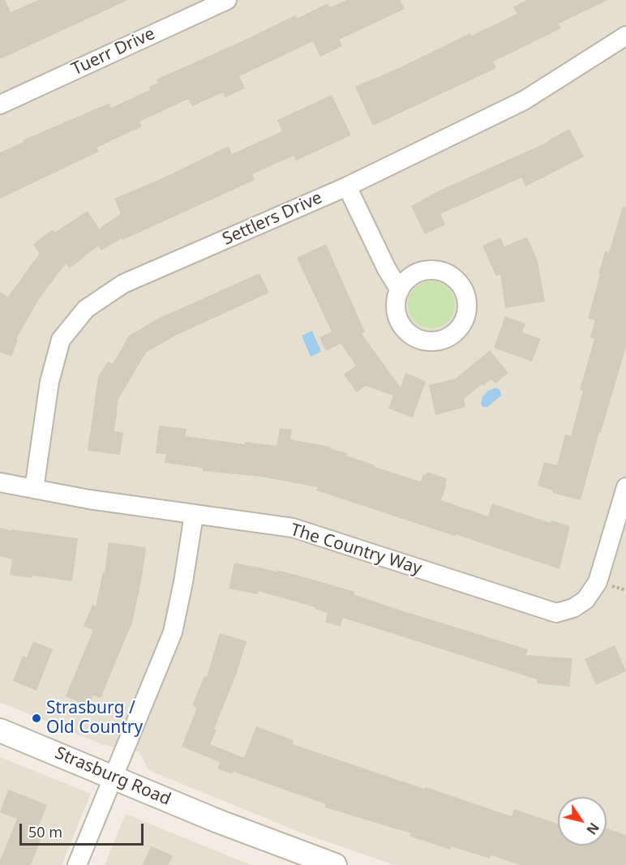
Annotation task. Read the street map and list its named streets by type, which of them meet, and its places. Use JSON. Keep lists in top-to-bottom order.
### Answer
{
  "streets": {
    "street": [
      "Tuerr Drive",
      "Settlers Drive",
      "The Country Way",
      "Strasburg Road"
    ]
  },
  "crossings": [
    ["Settlers Drive", "The Country Way"]
  ],
  "places": ["Strasburg / Old Country"],
  "scale_bar": "50 m",
  "north": "bottom right"
}
